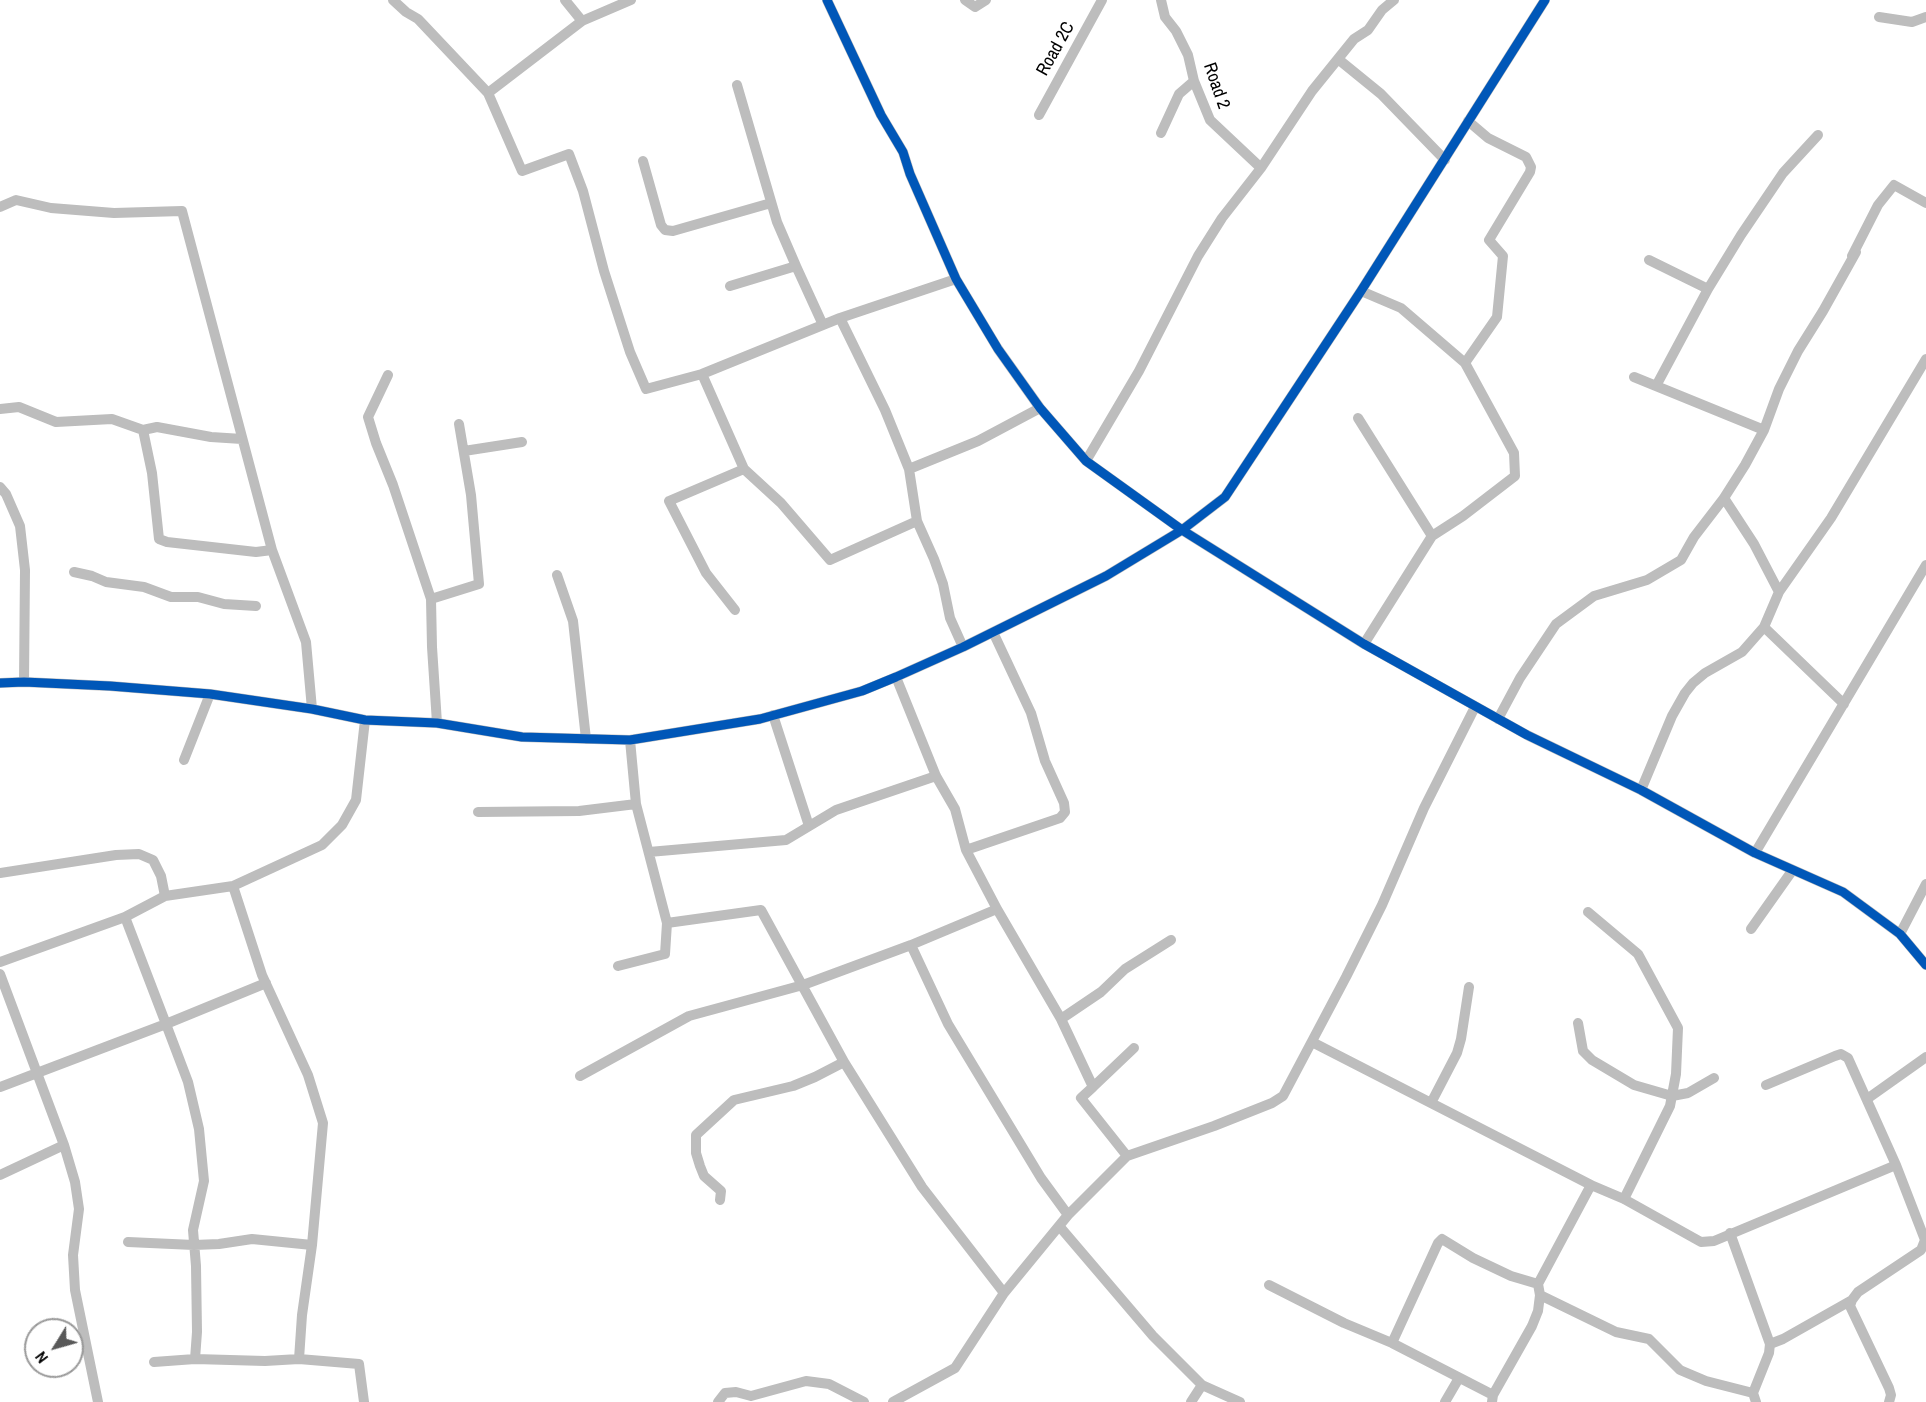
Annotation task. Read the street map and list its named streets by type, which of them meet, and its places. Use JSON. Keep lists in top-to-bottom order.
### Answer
{
  "streets": {
    "street": ["Road 2C", "Road 2"]
  },
  "north": "bottom left"
}
